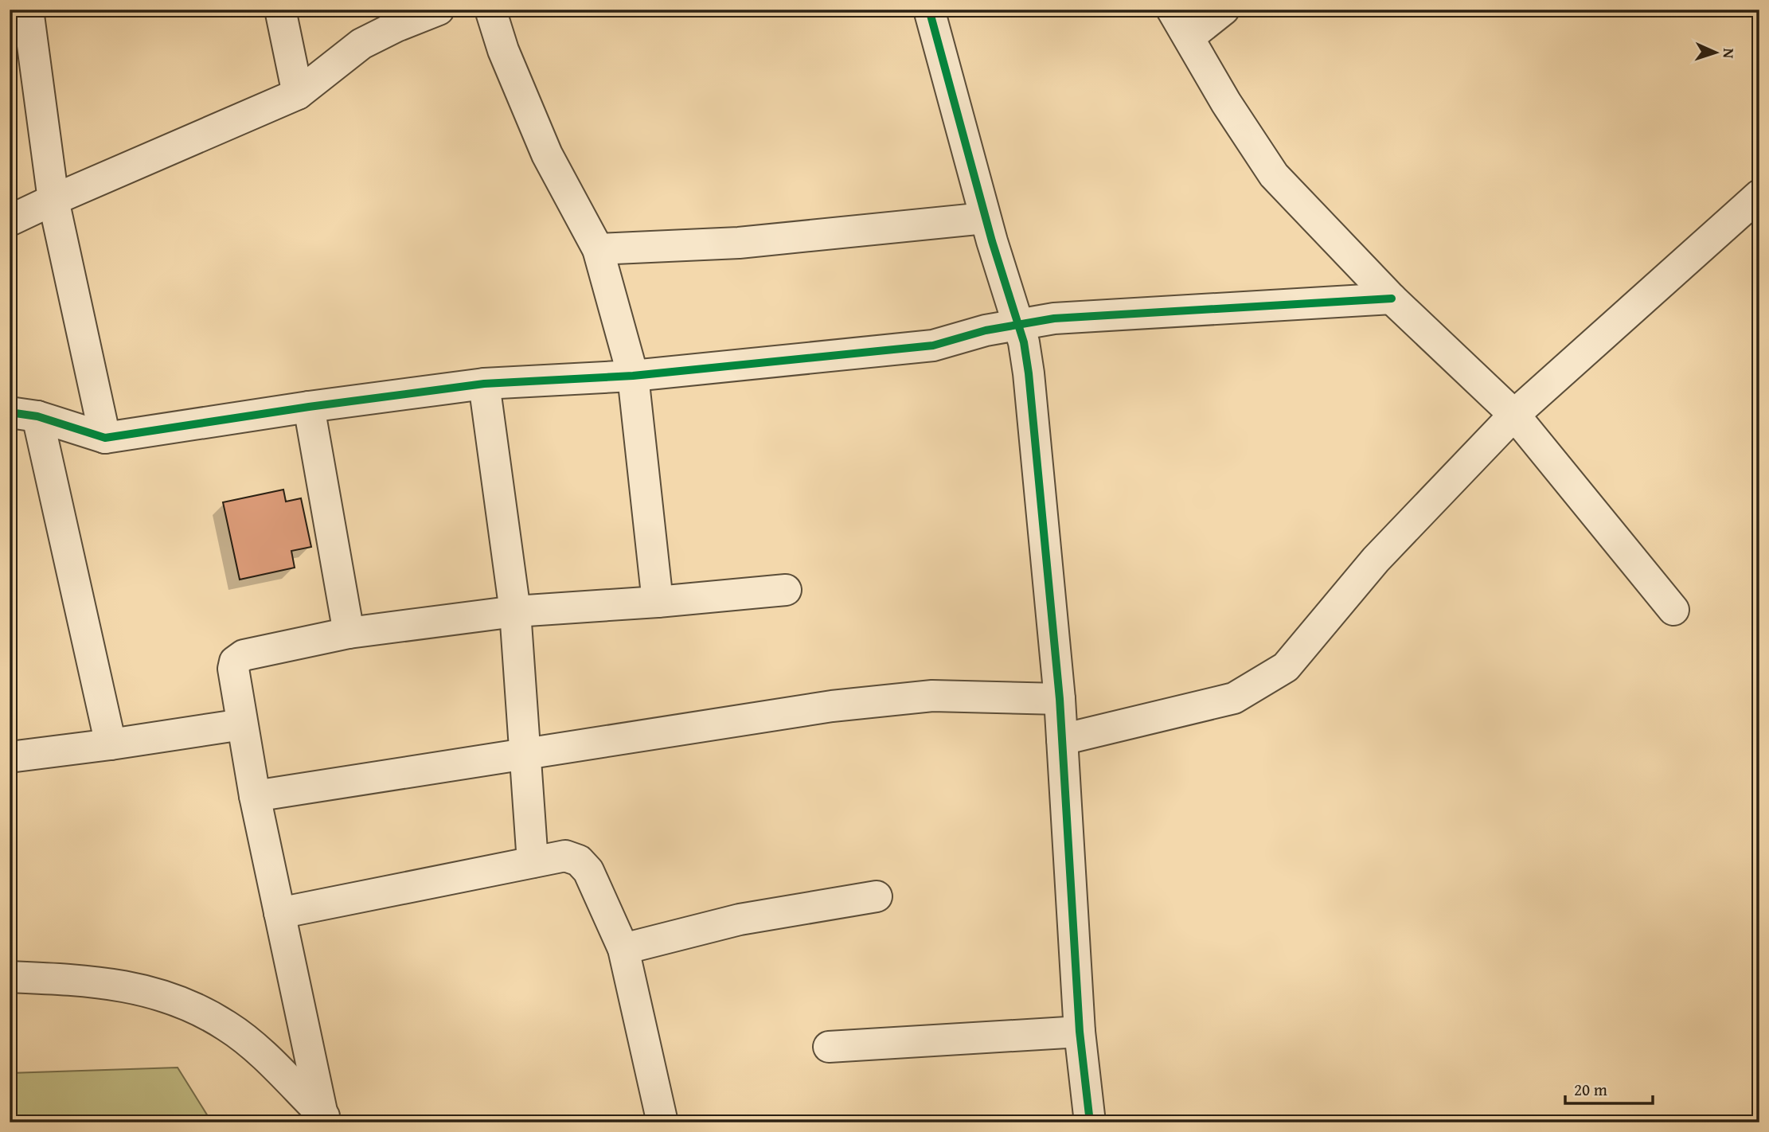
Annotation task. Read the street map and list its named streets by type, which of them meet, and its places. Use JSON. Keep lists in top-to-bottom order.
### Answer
{
  "scale_bar": "20 m",
  "north": "right"
}
